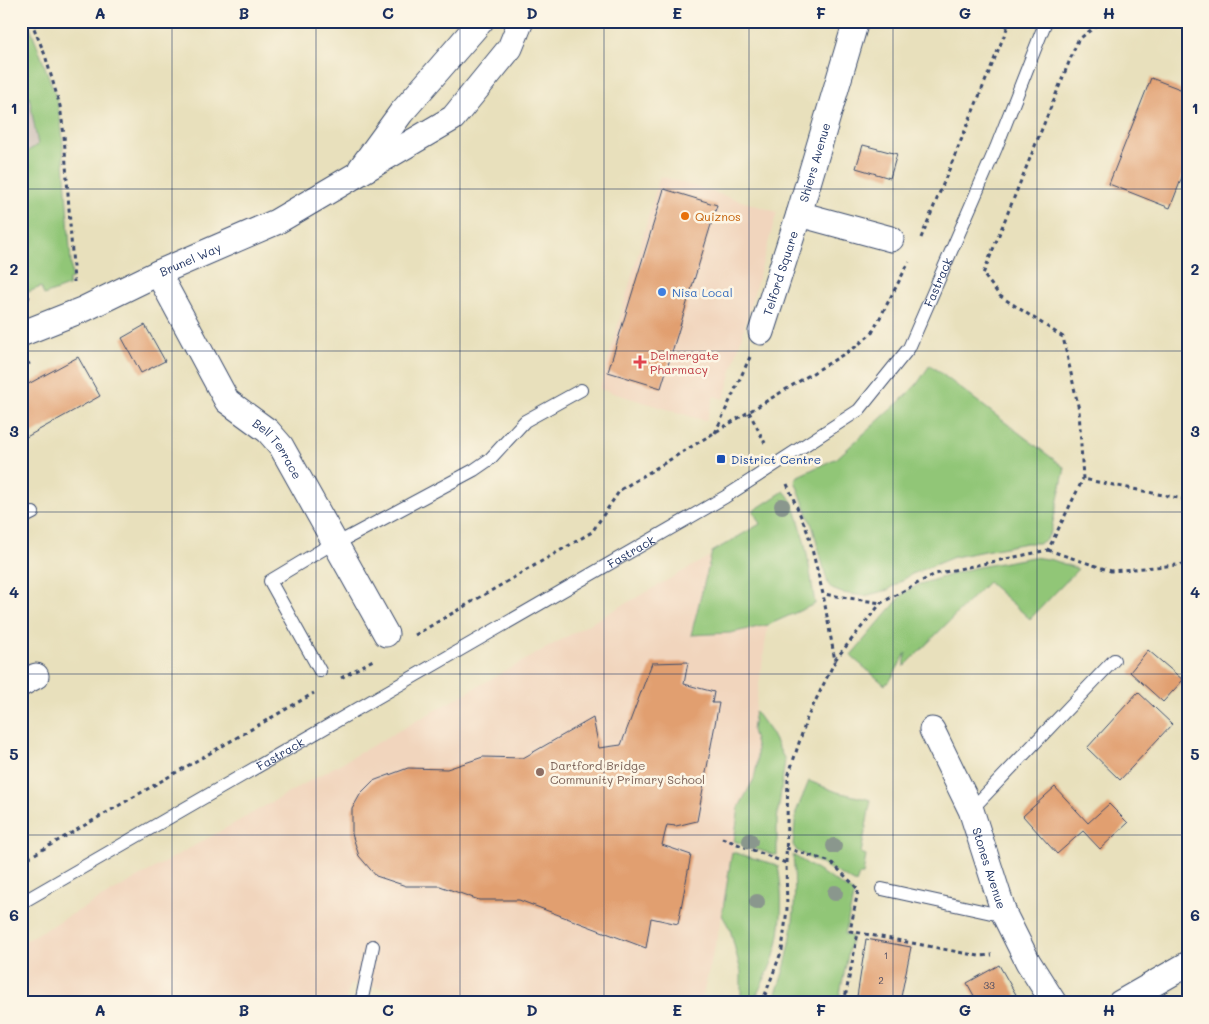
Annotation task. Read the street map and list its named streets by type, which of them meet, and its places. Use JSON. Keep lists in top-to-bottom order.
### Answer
{
  "streets": {
    "street": [
      "Shiers Avenue",
      "Brunel Way",
      "Telford Square",
      "Bell Terrace",
      "Stones Avenue"
    ],
    "lane": ["Fastrack"]
  },
  "crossings": [
    ["Shiers Avenue", "Telford Square"],
    ["Brunel Way", "Bell Terrace"]
  ],
  "places": {
    "other": ["Quiznos", "Nisa Local", "Dartford Bridge Community Primary School"],
    "health": ["Delmergate Pharmacy"],
    "transit": ["District Centre"]
  },
  "house_numbers": ["1", "2", "33"],
  "grid": {
    "columns": [
      "A",
      "B",
      "C",
      "D",
      "E",
      "F",
      "G",
      "H"
    ],
    "rows": [
      "1",
      "2",
      "3",
      "4",
      "5",
      "6"
    ]
  }
}
